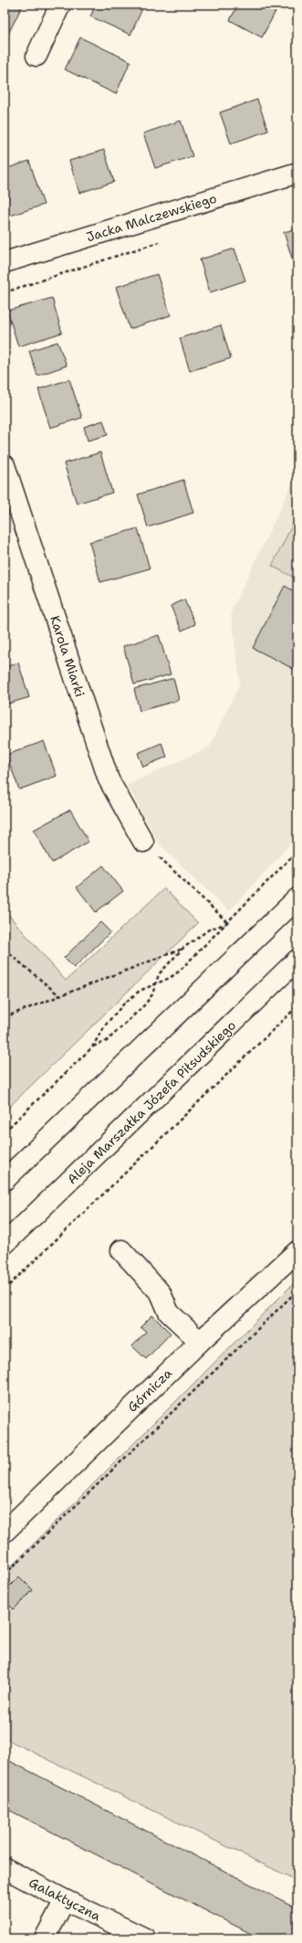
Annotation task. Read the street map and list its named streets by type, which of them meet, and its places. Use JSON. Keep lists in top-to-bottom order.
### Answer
{
  "streets": {
    "street": [
      "Jacka Malczewskiego",
      "Karola Miarki",
      "Aleja Marszałka Józefa Piłsudskiego",
      "Górnicza",
      "Galaktyczna"
    ]
  }
}
